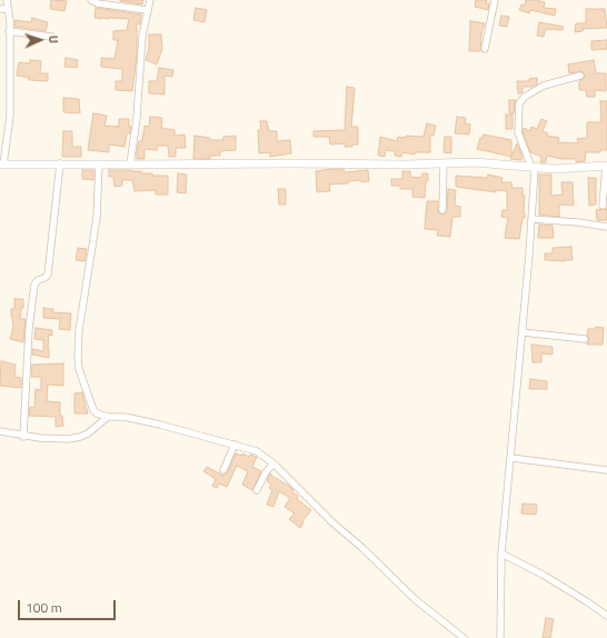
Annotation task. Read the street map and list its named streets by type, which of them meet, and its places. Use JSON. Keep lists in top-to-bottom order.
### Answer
{
  "scale_bar": "100 m",
  "north": "right"
}
